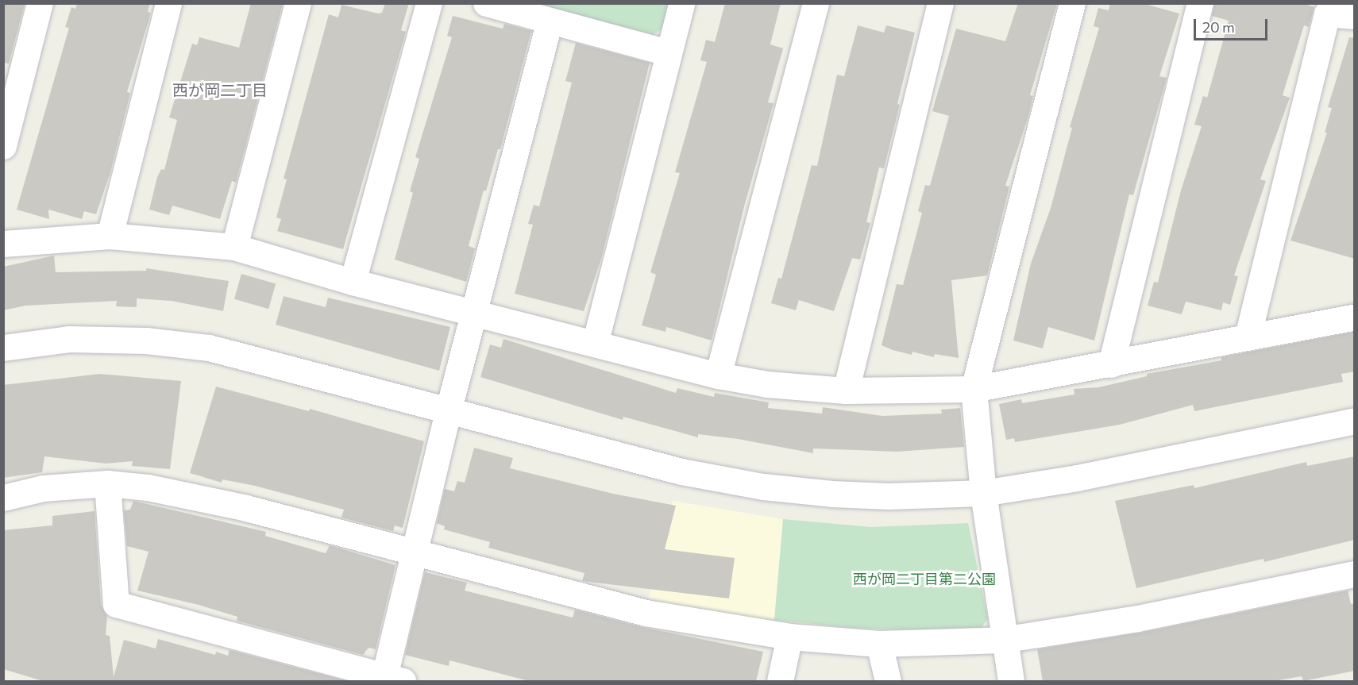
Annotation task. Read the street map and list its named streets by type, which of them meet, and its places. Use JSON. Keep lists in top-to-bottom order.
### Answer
{
  "districts": ["西が岡二丁目"],
  "parks": ["西が岡二丁目第二公園"],
  "scale_bar": "20 m"
}
